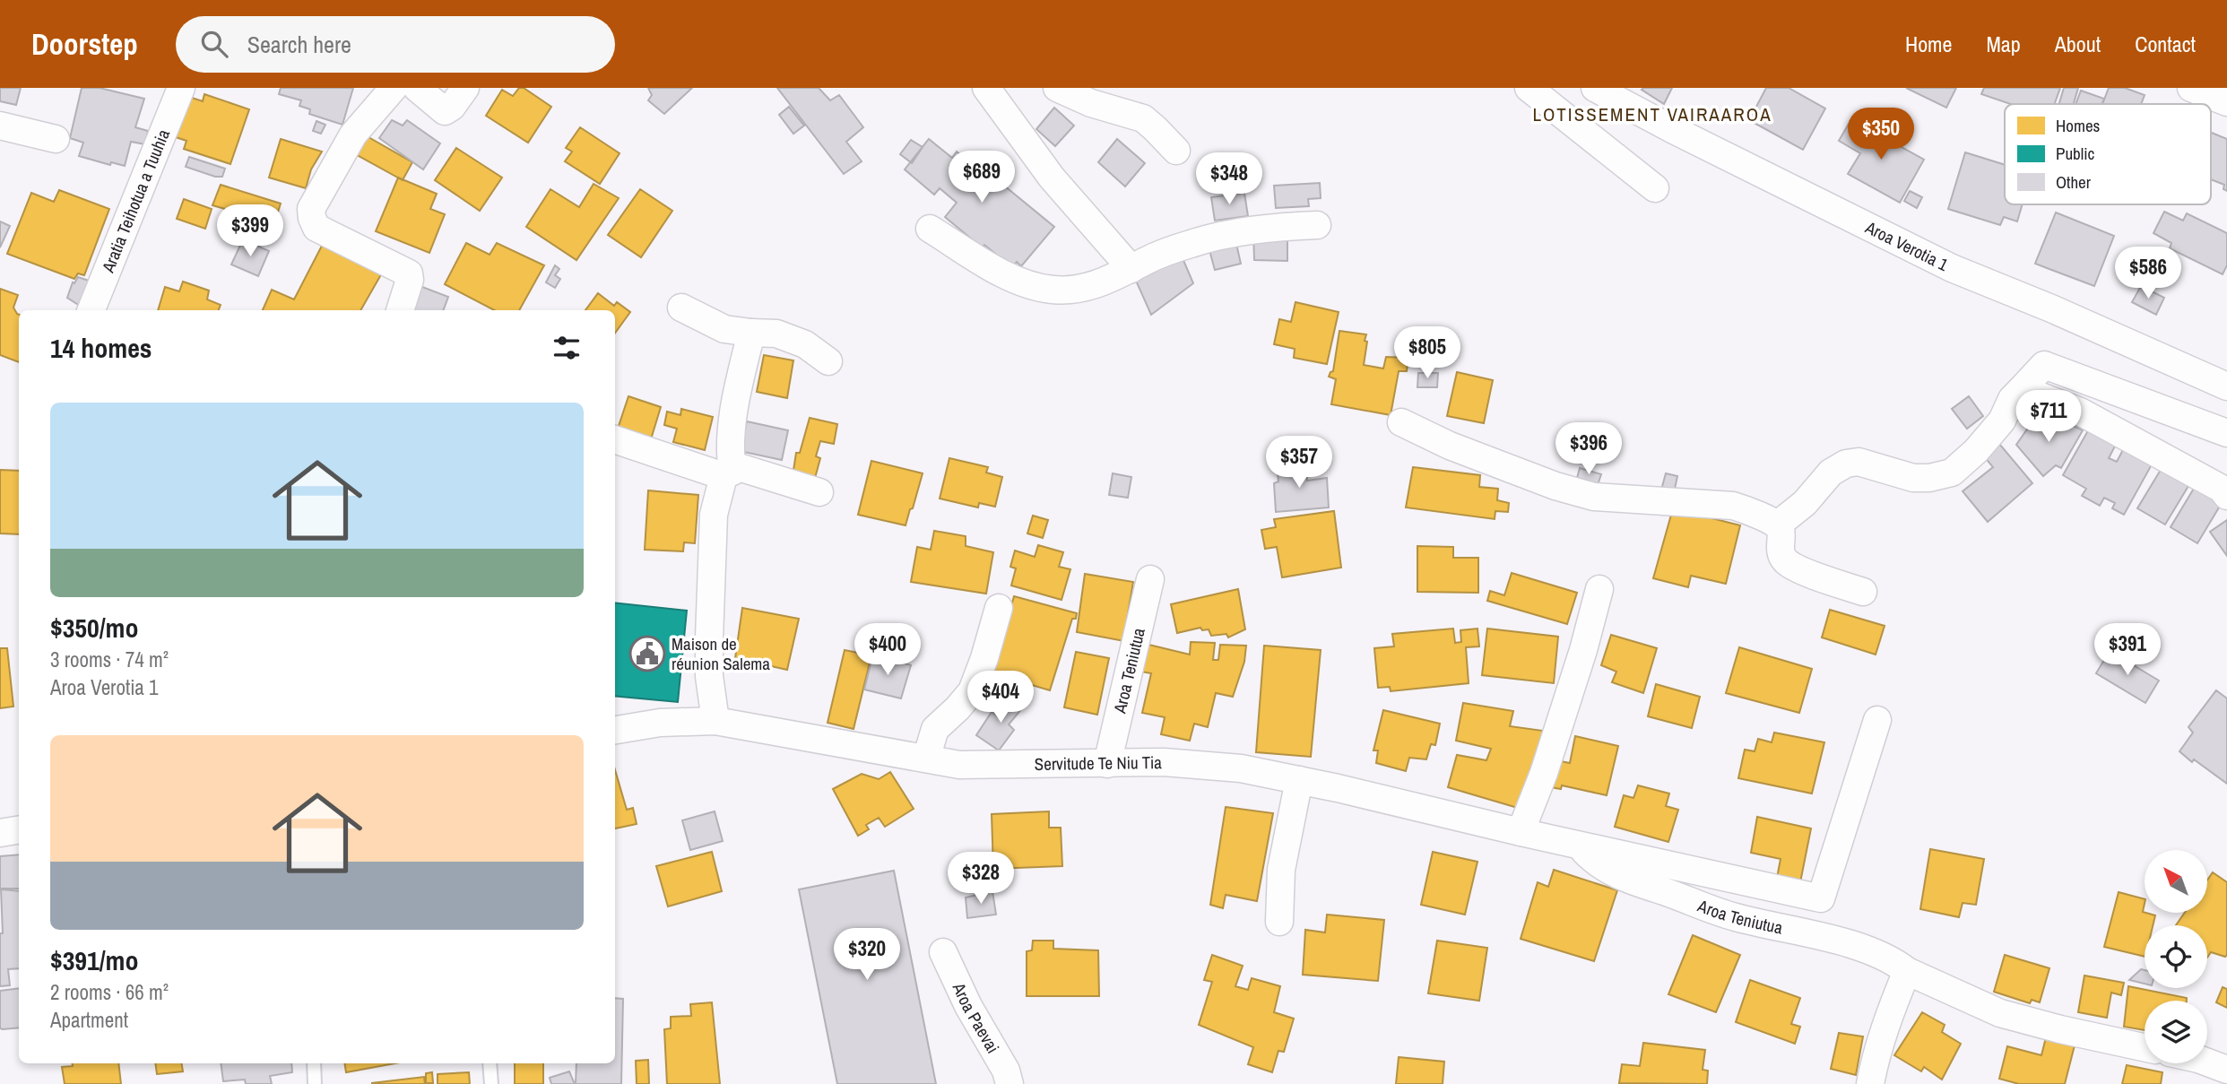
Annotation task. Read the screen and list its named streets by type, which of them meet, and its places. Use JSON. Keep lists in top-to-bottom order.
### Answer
{
  "streets": {
    "street": [
      "Aratia Teihotua a Tuuhia",
      "Aroa Verotia 1",
      "Aroa Teniutua",
      "Servitude Te Niu Tia",
      "Aroa Paevai"
    ]
  },
  "crossings": [
    ["Aroa Teniutua", "Servitude Te Niu Tia"]
  ],
  "districts": ["LOTISSEMENT VAIRAAROA"],
  "places": {
    "public building": ["Maison de réunion Salema"]
  },
  "legend": ["Homes", "Public", "Other"],
  "north": "top left",
  "page": {
    "header": "Doorstep",
    "search": "Search here",
    "nav": [
      "Home",
      "Map",
      "About",
      "Contact"
    ],
    "price": [
      "$350",
      "$689",
      "$348",
      "$399",
      "$586",
      "$805",
      "$711",
      "$396",
      "$357",
      "$400",
      "$391",
      "$404",
      "$328",
      "$320"
    ],
    "heading": "14 homes",
    "list": [
      {
        "name": "$350/mo",
        "note": "3 rooms · 74 m² · Aroa Verotia 1"
      },
      {
        "name": "$391/mo",
        "note": "2 rooms · 66 m² · Apartment"
      }
    ]
  }
}
